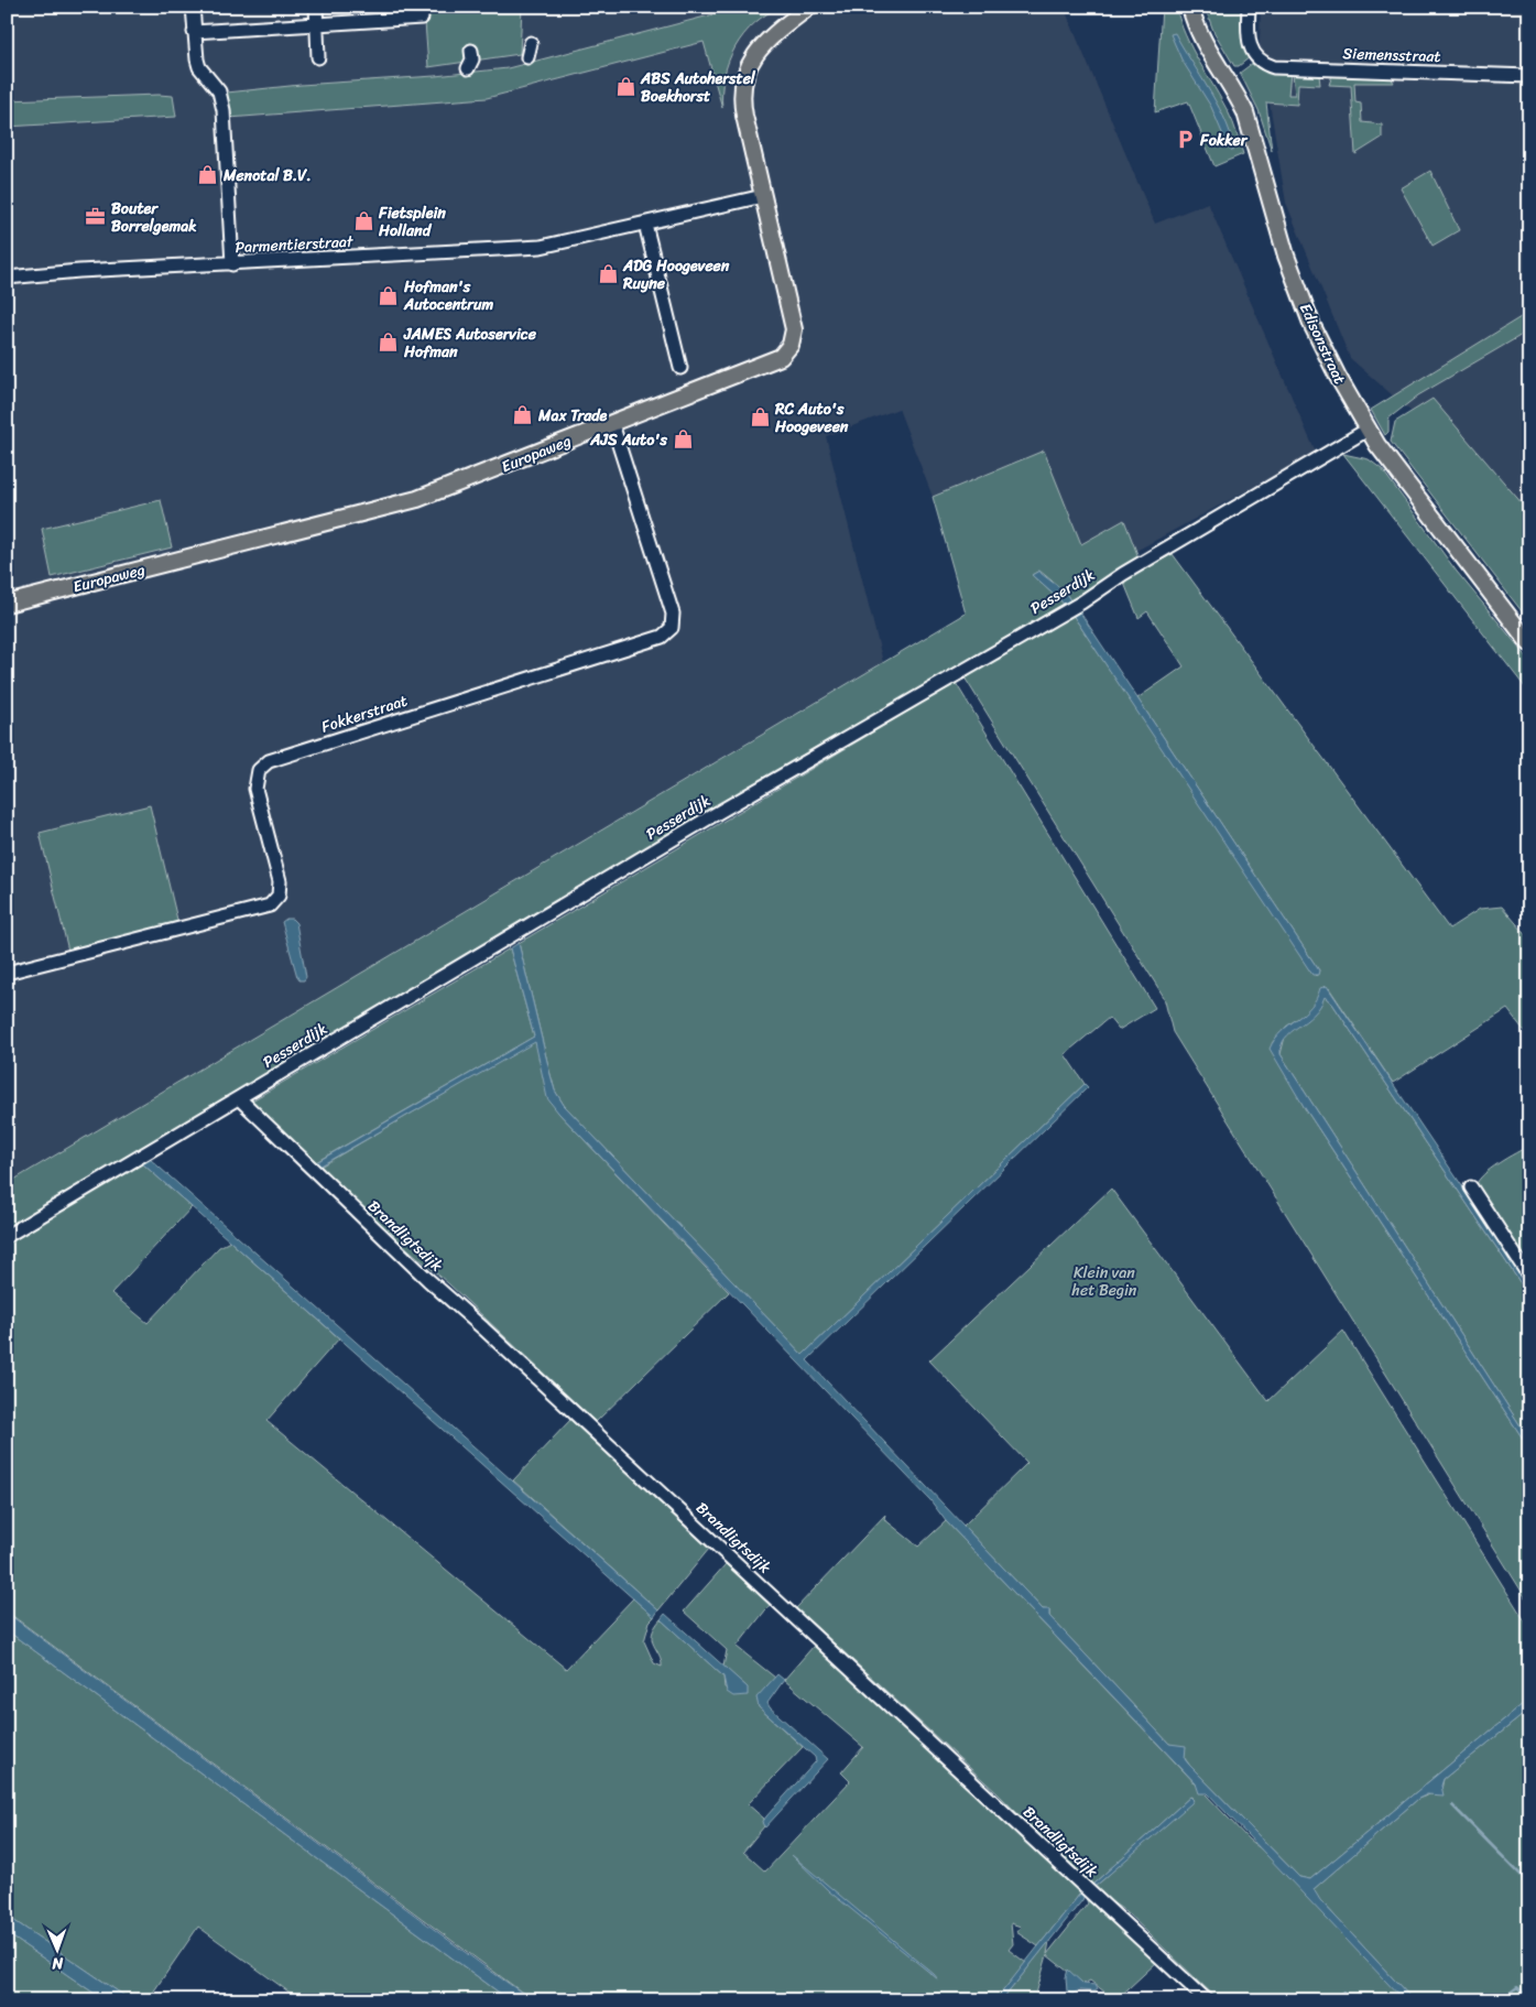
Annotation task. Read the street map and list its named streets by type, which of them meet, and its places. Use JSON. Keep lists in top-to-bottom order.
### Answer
{
  "streets": {
    "main road": ["Edisonstraat", "Europaweg"],
    "street": [
      "Siemensstraat",
      "Parmentierstraat",
      "Pesserdijk",
      "Fokkerstraat",
      "Brandligtsdijk"
    ]
  },
  "crossings": [
    ["Parmentierstraat", "Europaweg"],
    ["Edisonstraat", "Pesserdijk"],
    ["Europaweg", "Fokkerstraat"],
    ["Pesserdijk", "Brandligtsdijk"]
  ],
  "parks": ["Klein van het Begin"],
  "places": {
    "shop": [
      "ABS Autoherstel Boekhorst",
      "Menotal B.V.",
      "Fietsplein Holland",
      "ADG Hoogeveen Ruyne",
      "Hofman's Autocentrum",
      "JAMES Autoservice Hofman",
      "Max Trade",
      "RC Auto's Hoogeveen",
      "AJS Auto's"
    ],
    "parking": ["Fokker"],
    "office": ["Bouter Borrelgemak"]
  },
  "north": "bottom"
}
